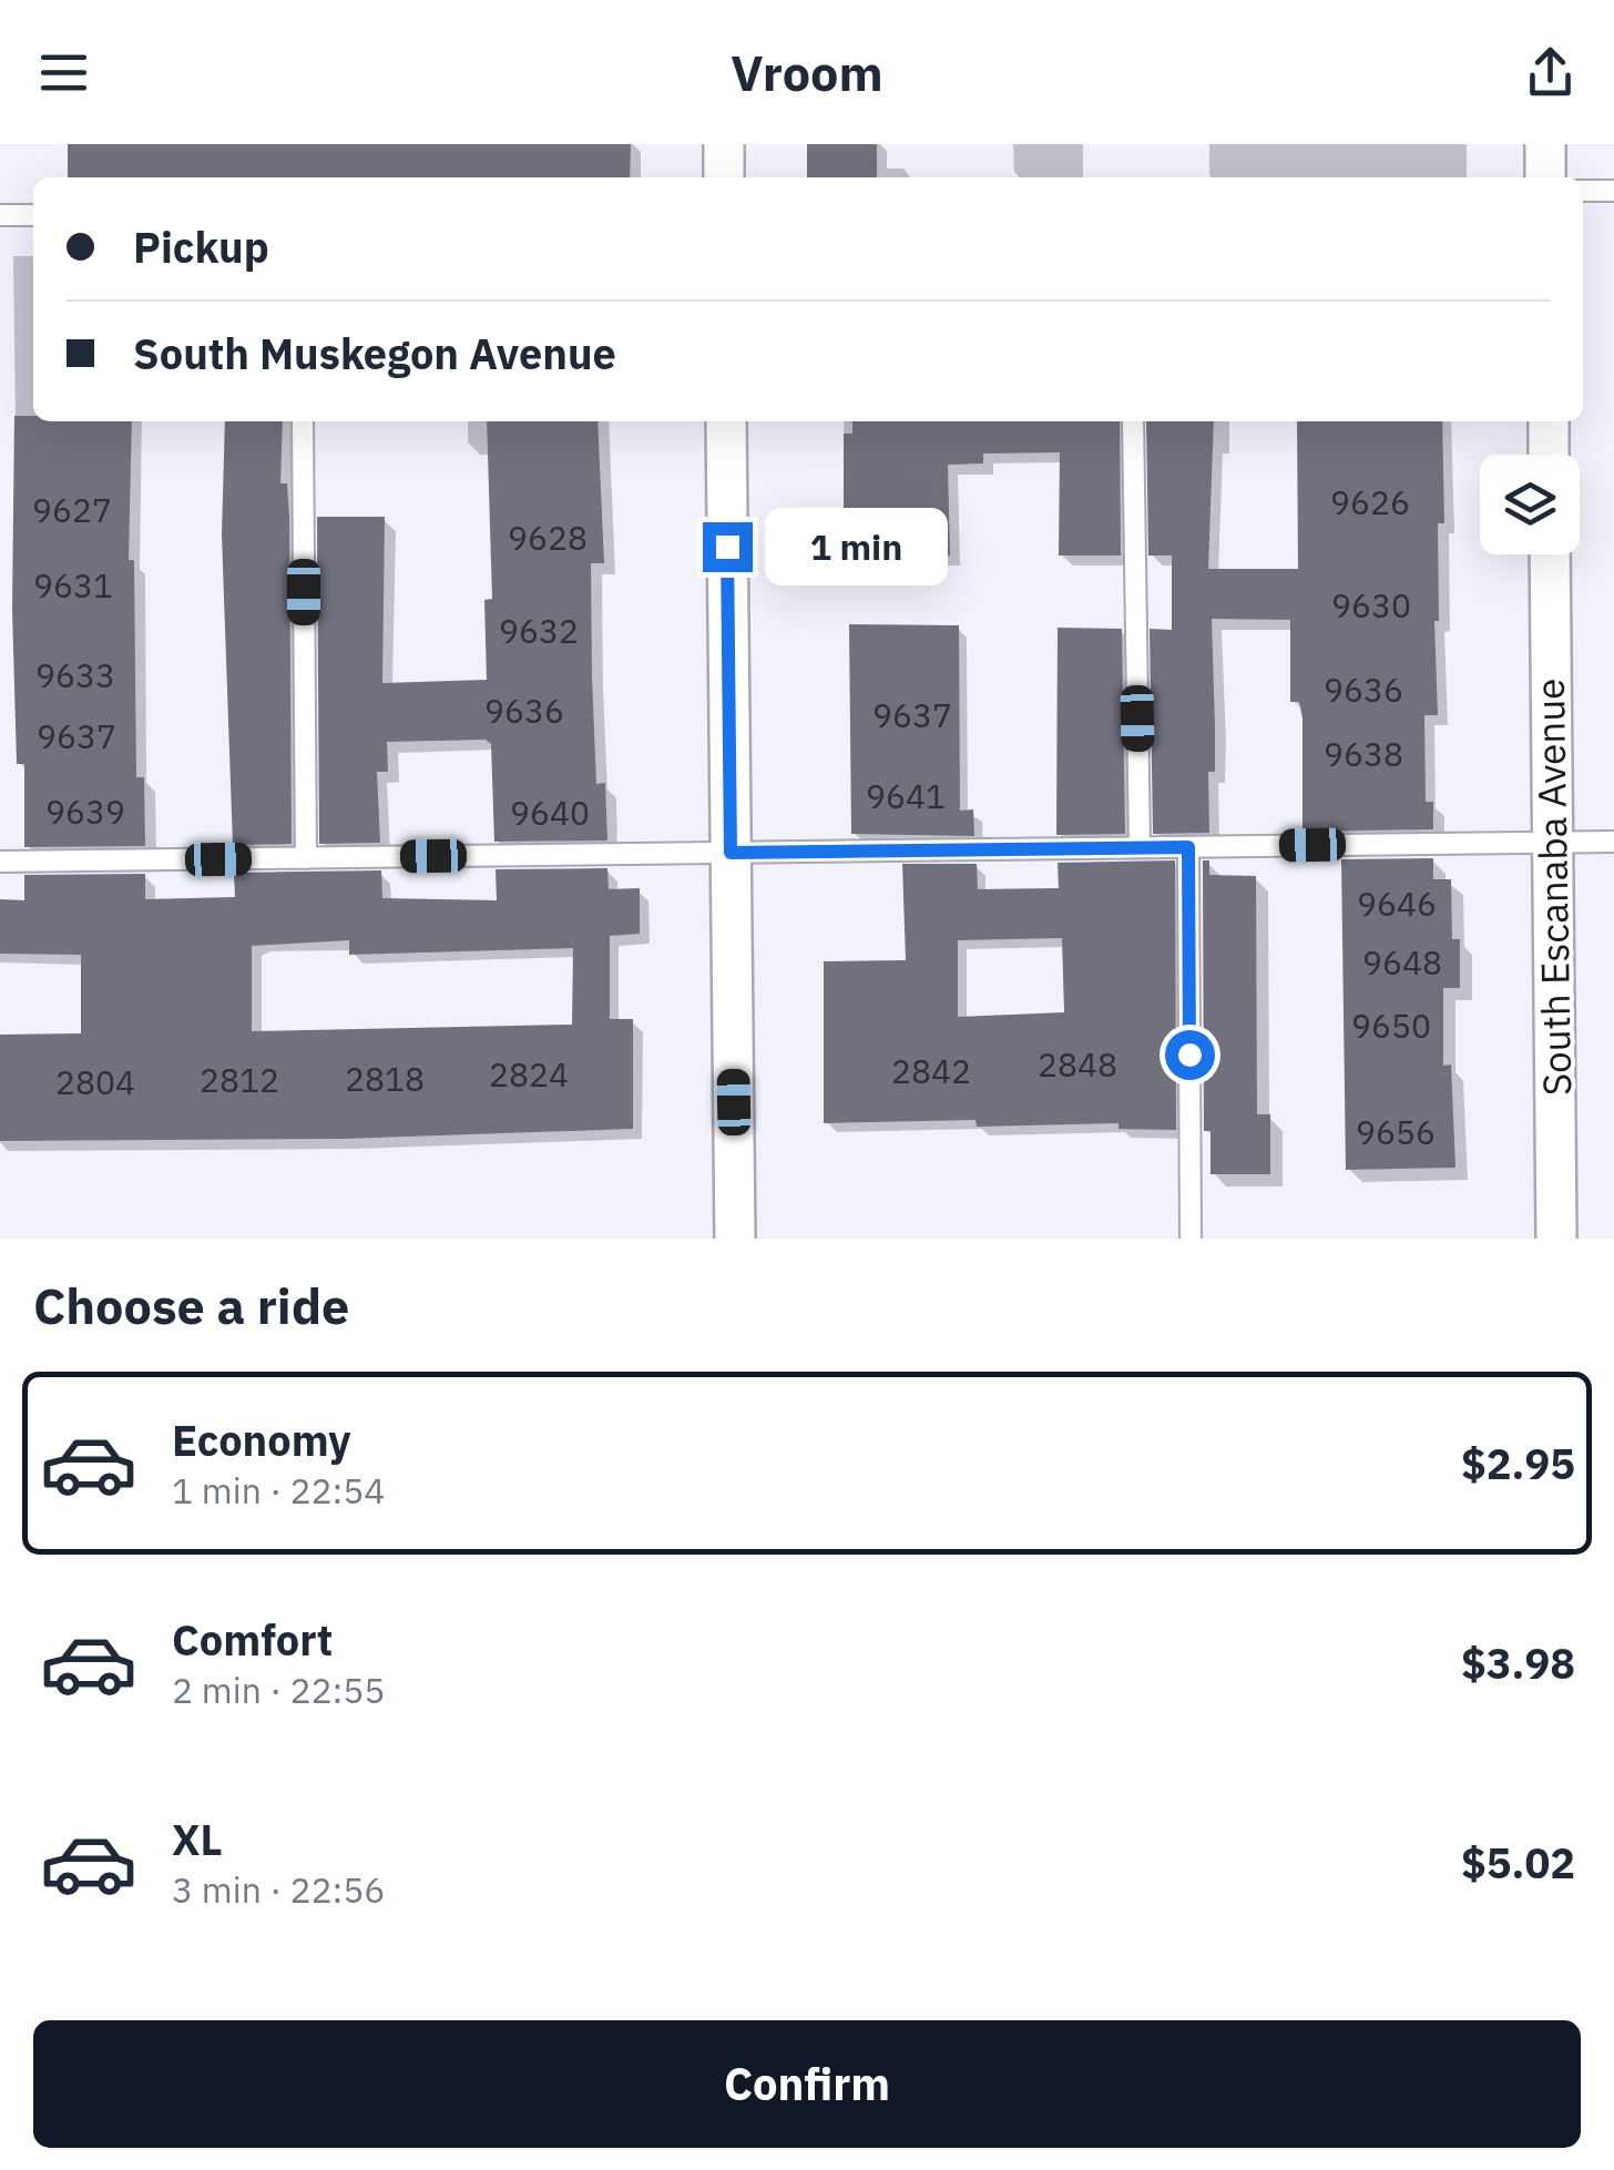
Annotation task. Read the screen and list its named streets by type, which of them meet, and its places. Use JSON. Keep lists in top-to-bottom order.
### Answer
{
  "streets": {
    "street": ["South Escanaba Avenue"]
  },
  "house_numbers": [
    "9626",
    "9627",
    "9628",
    "9631",
    "9630",
    "9632",
    "9633",
    "9636",
    "9636",
    "9637",
    "9637",
    "9638",
    "9641",
    "9639",
    "9640",
    "9646",
    "9648",
    "9650",
    "2848",
    "2842",
    "2824",
    "2818",
    "2812",
    "2804",
    "9656"
  ],
  "page": {
    "header": "Vroom",
    "banner": ["Pickup", "South Muskegon Avenue"],
    "bubble": "1 min",
    "heading": "Choose a ride",
    "list": [
      {
        "name": "Economy",
        "note": "1 min · 22:54",
        "value": "$2.95"
      },
      {
        "name": "Comfort",
        "note": "2 min · 22:55",
        "value": "$3.98"
      },
      {
        "name": "XL",
        "note": "3 min · 22:56",
        "value": "$5.02"
      }
    ],
    "buttons": "Confirm"
  }
}
